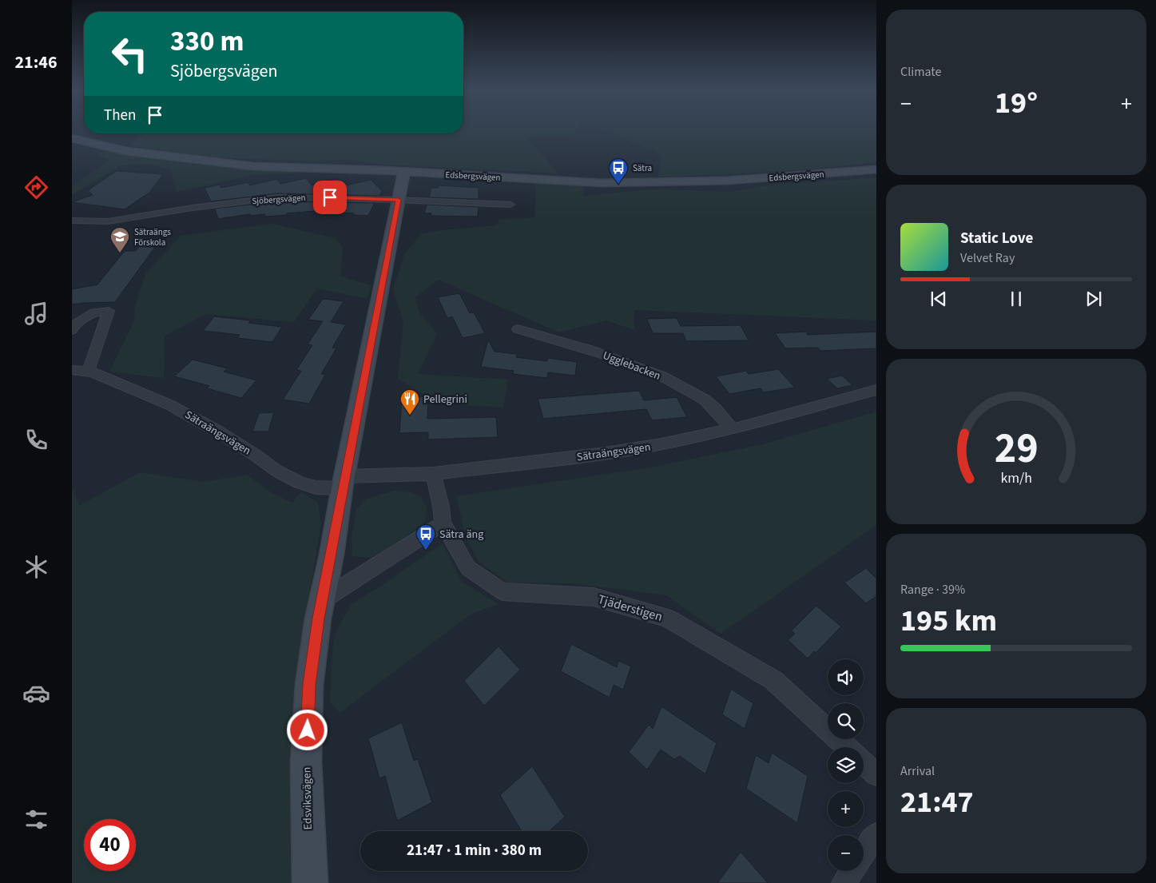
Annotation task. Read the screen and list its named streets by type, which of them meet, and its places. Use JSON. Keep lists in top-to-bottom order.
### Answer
{
  "streets": {
    "main road": ["Edsbergsvägen", "Edsviksvägen"],
    "street": [
      "Sjöbergsvägen",
      "Ugglebacken",
      "Sätraängsvägen",
      "Tjäderstigen"
    ]
  },
  "crossings": [
    ["Edsbergsvägen", "Edsviksvägen"],
    ["Sjöbergsvägen", "Edsviksvägen"],
    ["Ugglebacken", "Sätraängsvägen"],
    ["Sätraängsvägen", "Tjäderstigen"],
    ["Sätraängsvägen", "Edsviksvägen"]
  ],
  "places": {
    "bus stop": ["Sätra", "Sätra äng"],
    "school or university": ["Sätraängs Förskola"],
    "restaurant": ["Pellegrini"]
  },
  "page": {
    "tabs": "21:46",
    "tile": [
      "Climate",
      ["Range · 39%", "195 km"],
      ["Arrival", "21:47"]
    ],
    "turn": ["330 m", "Sjöbergsvägen"],
    "heat": ["−", "19°", "+"],
    "then": "Then",
    "song": ["Static Love", "Velvet Ray"],
    "map_buttons": ["+", "−"],
    "limit": "40",
    "trip": "21:47 · 1 min · 380 m",
    "gauge": ["29", "km/h"]
  }
}
